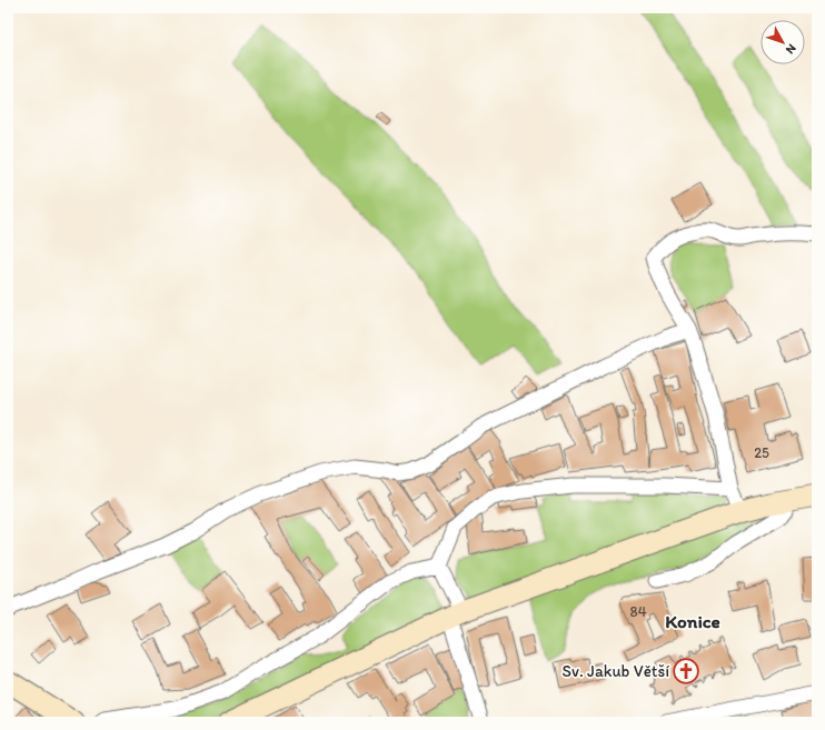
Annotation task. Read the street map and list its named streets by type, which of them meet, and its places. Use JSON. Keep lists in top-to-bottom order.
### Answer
{
  "districts": ["Konice"],
  "places": {
    "church": ["Sv. Jakub Větší"]
  },
  "house_numbers": ["25", "84"],
  "north": "bottom right"
}
